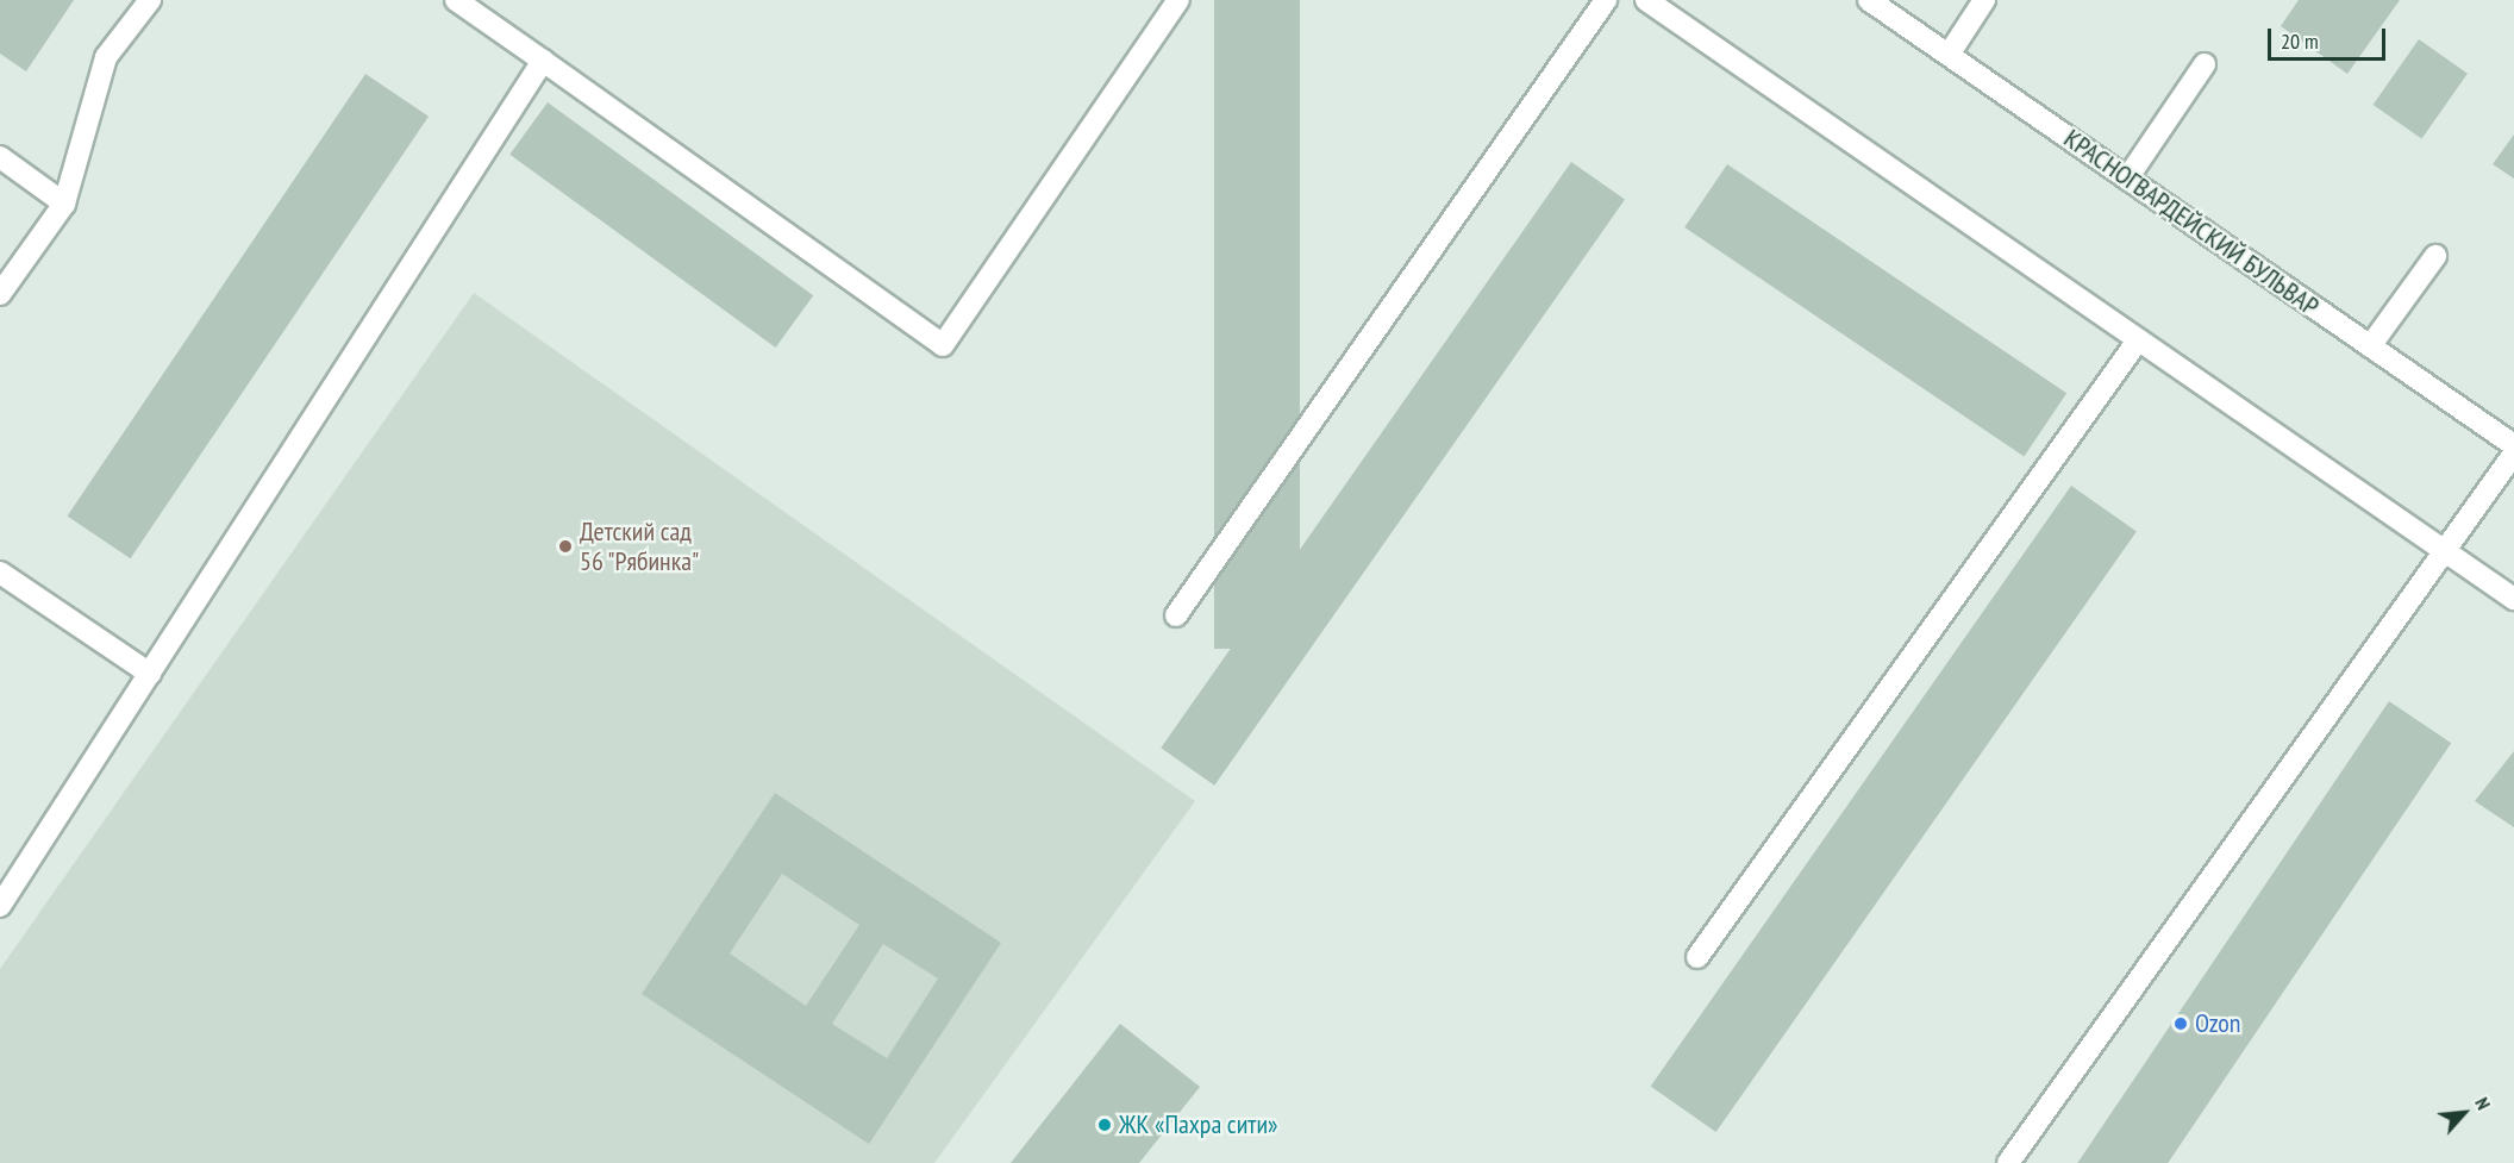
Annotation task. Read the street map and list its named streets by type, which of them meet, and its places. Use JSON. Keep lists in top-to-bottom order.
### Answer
{
  "streets": {
    "street": ["КРАСНОГВАРДЕЙСКИЙ БУЛЬВАР"]
  },
  "places": ["Детский сад 56 \"Рябинка\"", "Ozon", "ЖК «Пахра сити»"],
  "scale_bar": "20 m",
  "north": "top right"
}
